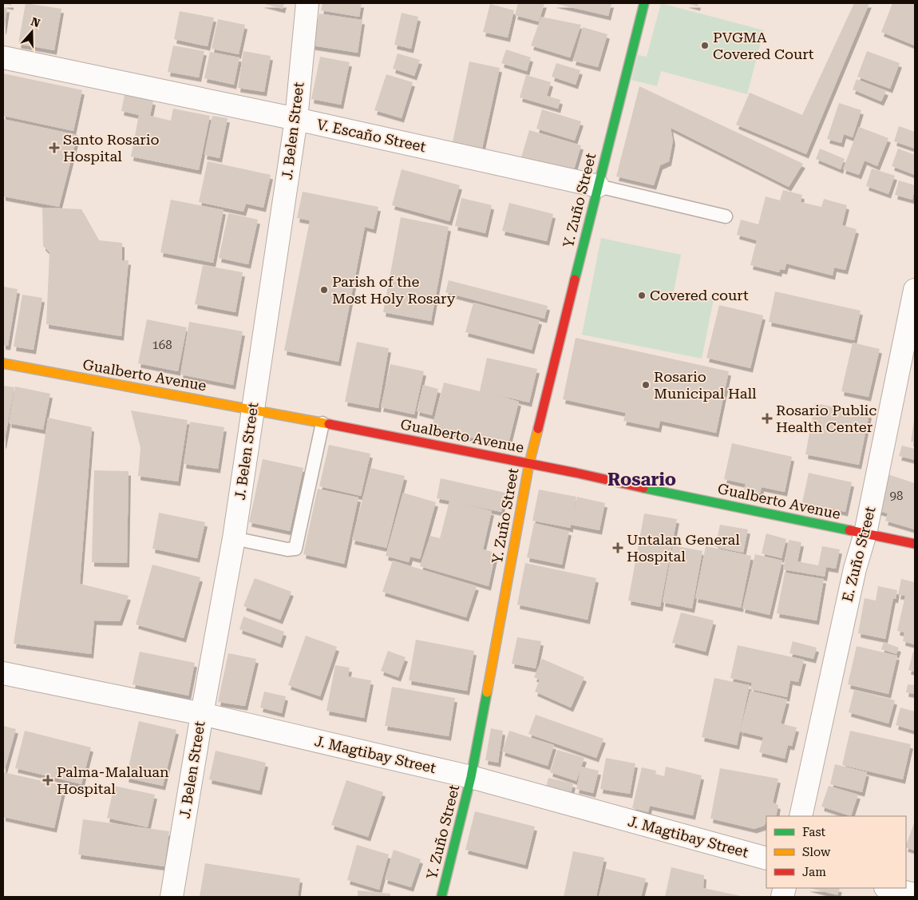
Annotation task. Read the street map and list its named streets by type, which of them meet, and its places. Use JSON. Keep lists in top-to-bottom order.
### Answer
{
  "streets": {
    "main road": ["Y. Zuño Street", "Gualberto Avenue"],
    "street": [
      "J. Belen Street",
      "V. Escaño Street",
      "E. Zuño Street",
      "J. Magtibay Street"
    ]
  },
  "crossings": [
    ["J. Belen Street", "V. Escaño Street"],
    ["J. Belen Street", "Gualberto Avenue"],
    ["J. Belen Street", "J. Magtibay Street"],
    ["V. Escaño Street", "Y. Zuño Street"],
    ["Y. Zuño Street", "Gualberto Avenue"],
    ["Y. Zuño Street", "J. Magtibay Street"],
    ["Gualberto Avenue", "E. Zuño Street"]
  ],
  "districts": ["Rosario"],
  "places": {
    "other": [
      "PVGMA Covered Court",
      "Parish of the Most Holy Rosary",
      "Covered court",
      "Rosario Municipal Hall"
    ],
    "health": [
      "Santo Rosario Hospital",
      "Rosario Public Health Center",
      "Untalan General Hospital",
      "Palma-Malaluan Hospital"
    ]
  },
  "house_numbers": ["168", "98"],
  "legend": ["Fast", "Slow", "Jam"],
  "north": "top"
}
